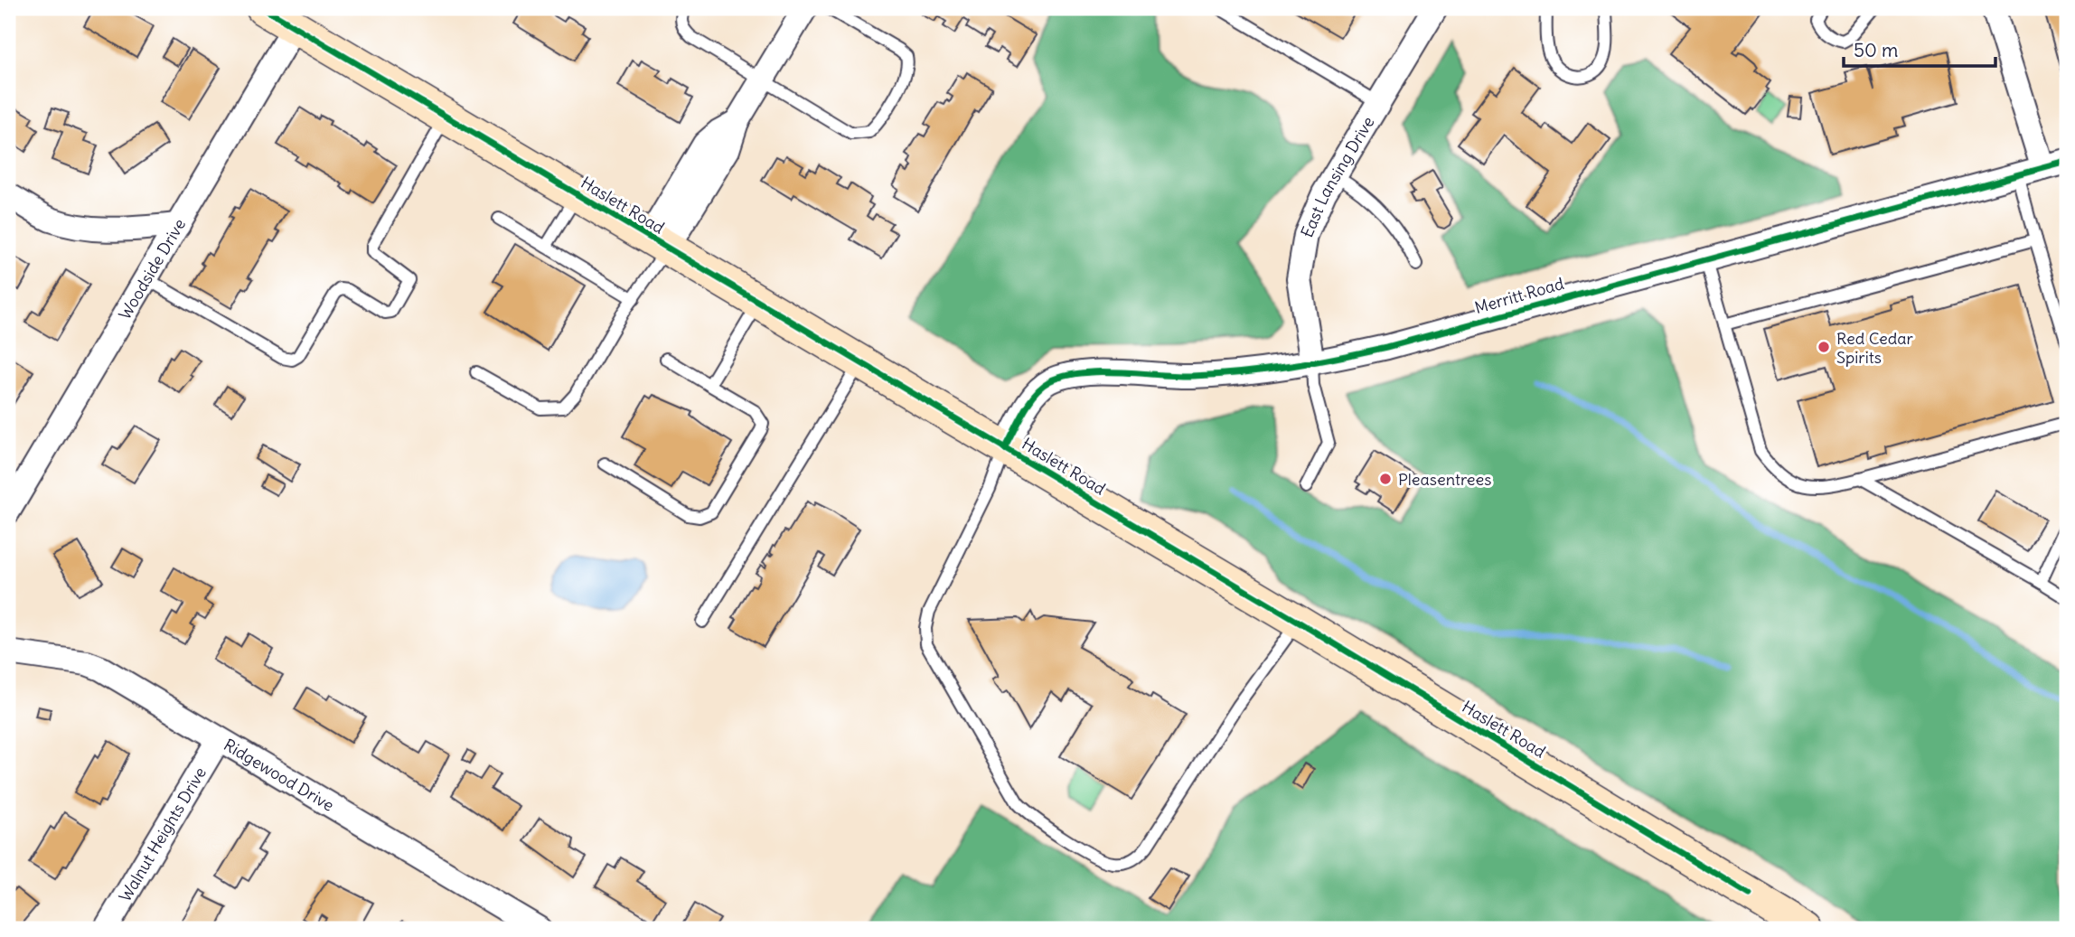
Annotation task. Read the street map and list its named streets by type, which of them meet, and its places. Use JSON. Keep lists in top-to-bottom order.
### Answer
{
  "streets": {
    "main road": ["Haslett Road"],
    "street": [
      "East Lansing Drive",
      "Woodside Drive",
      "Merritt Road",
      "Ridgewood Drive",
      "Walnut Heights Drive"
    ]
  },
  "crossings": [
    ["East Lansing Drive", "Merritt Road"],
    ["Haslett Road", "Woodside Drive"],
    ["Haslett Road", "Merritt Road"],
    ["Ridgewood Drive", "Walnut Heights Drive"]
  ],
  "places": ["Red Cedar Spirits", "Pleasentrees"],
  "scale_bar": "50 m"
}
